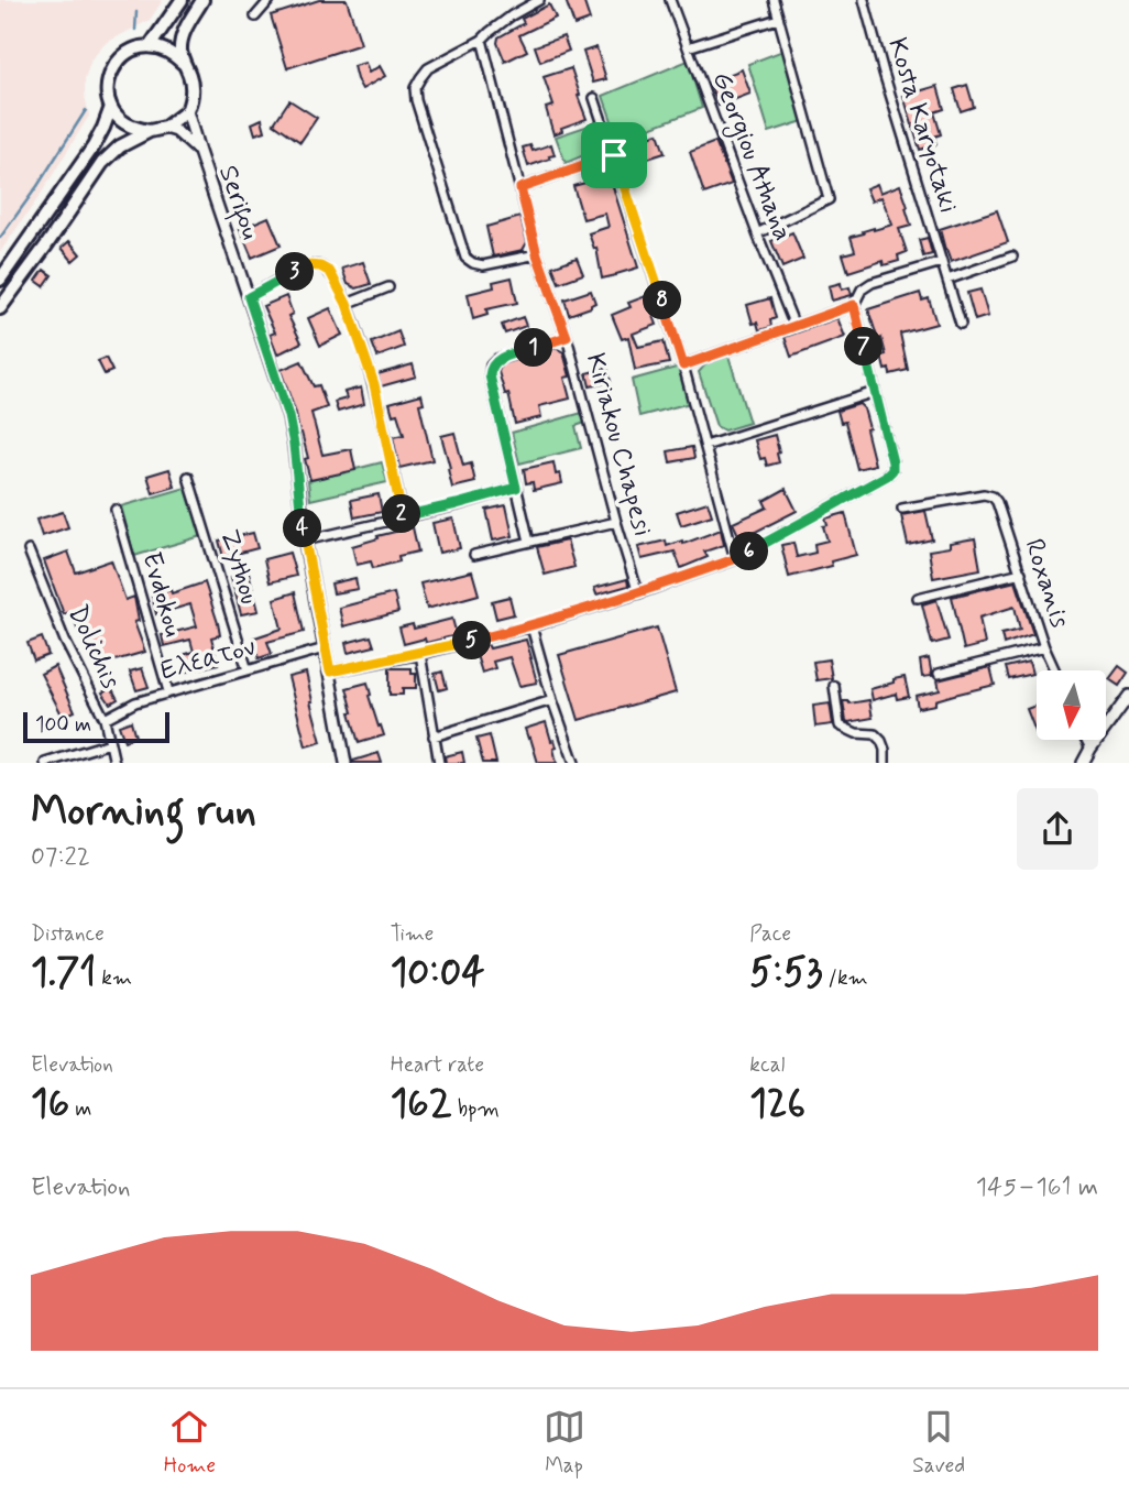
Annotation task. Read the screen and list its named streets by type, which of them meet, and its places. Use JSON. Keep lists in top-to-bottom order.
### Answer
{
  "streets": {
    "street": [
      "Kosta Karyotaki",
      "Georgiou Athana",
      "Serifou",
      "Kiriakou Chapesi",
      "Zythou",
      "Roxanis",
      "Evdokou",
      "Dolichis",
      "Ελεατον"
    ]
  },
  "crossings": [
    ["Serifou", "Ελεατον"],
    ["Zythou", "Ελεατον"],
    ["Evdokou", "Ελεατον"],
    ["Dolichis", "Ελεατον"]
  ],
  "scale_bar": "100 m",
  "north": "bottom",
  "page": {
    "pins": [
      "3",
      "8",
      "7",
      "1",
      "2",
      "4",
      "6",
      "5"
    ],
    "scale": "100 m",
    "heading": ["Morning run", "07:22"],
    "stats": [
      ["Distance", "1.71 km"],
      ["Time", "10:04"],
      ["Pace", "5:53 /km"],
      ["Elevation", "16 m"],
      ["Heart rate", "162 bpm"],
      ["kcal", "126"]
    ],
    "chart": ["Elevation", "145–161 m"],
    "tabs": ["Home", "Map", "Saved"]
  }
}
